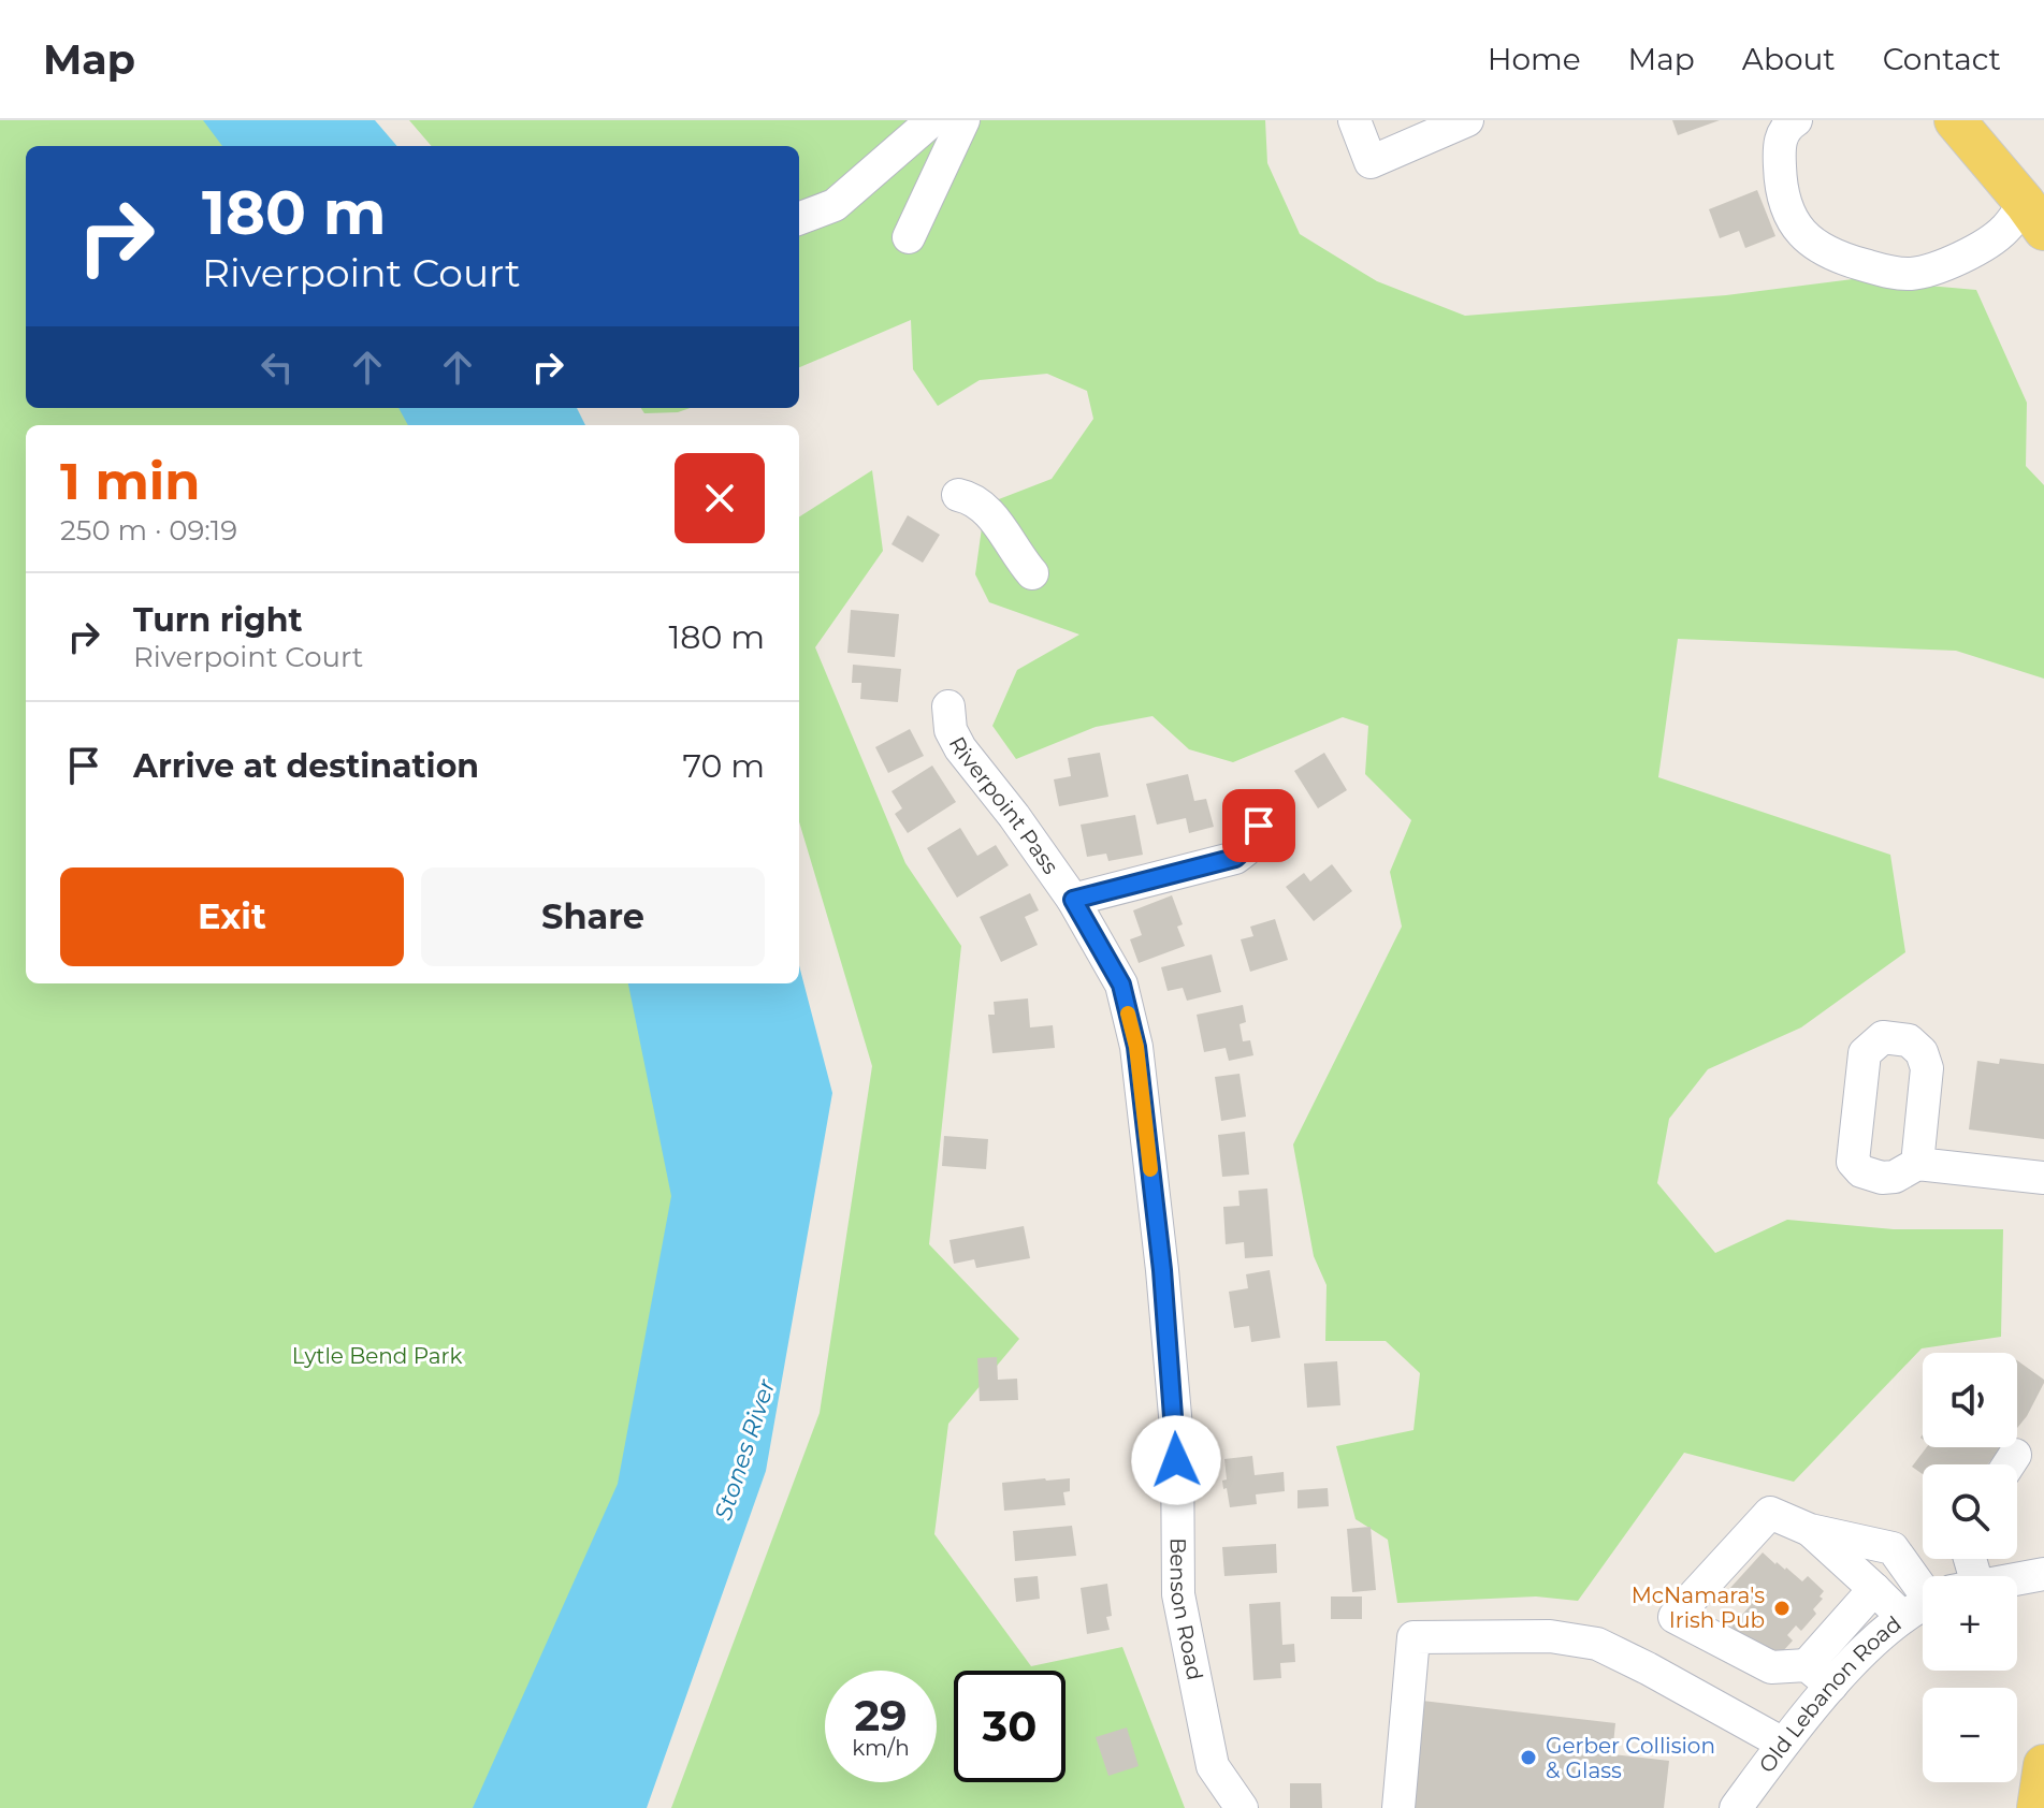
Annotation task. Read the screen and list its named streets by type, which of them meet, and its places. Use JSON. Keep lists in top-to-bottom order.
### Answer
{
  "streets": {
    "street": ["Riverpoint Pass", "Benson Road", "Old Lebanon Road"]
  },
  "crossings": [
    ["Riverpoint Pass", "Benson Road"]
  ],
  "water": ["Stones River"],
  "parks": ["Lytle Bend Park"],
  "places": ["McNamara's Irish Pub", "Gerber Collision & Glass"],
  "page": {
    "header": "Map",
    "nav": [
      "Home",
      "Map",
      "About",
      "Contact"
    ],
    "turn": ["180 m", "Riverpoint Court"],
    "heading": ["1 min", "250 m · 09:19"],
    "list": [
      {
        "name": "Turn right",
        "note": "Riverpoint Court",
        "value": "180 m"
      },
      {
        "name": "Arrive at destination",
        "value": "70 m"
      }
    ],
    "buttons": ["Exit", "Share"],
    "map_buttons": ["+", "−"],
    "speed": "29 km/h",
    "limit": "30"
  }
}
